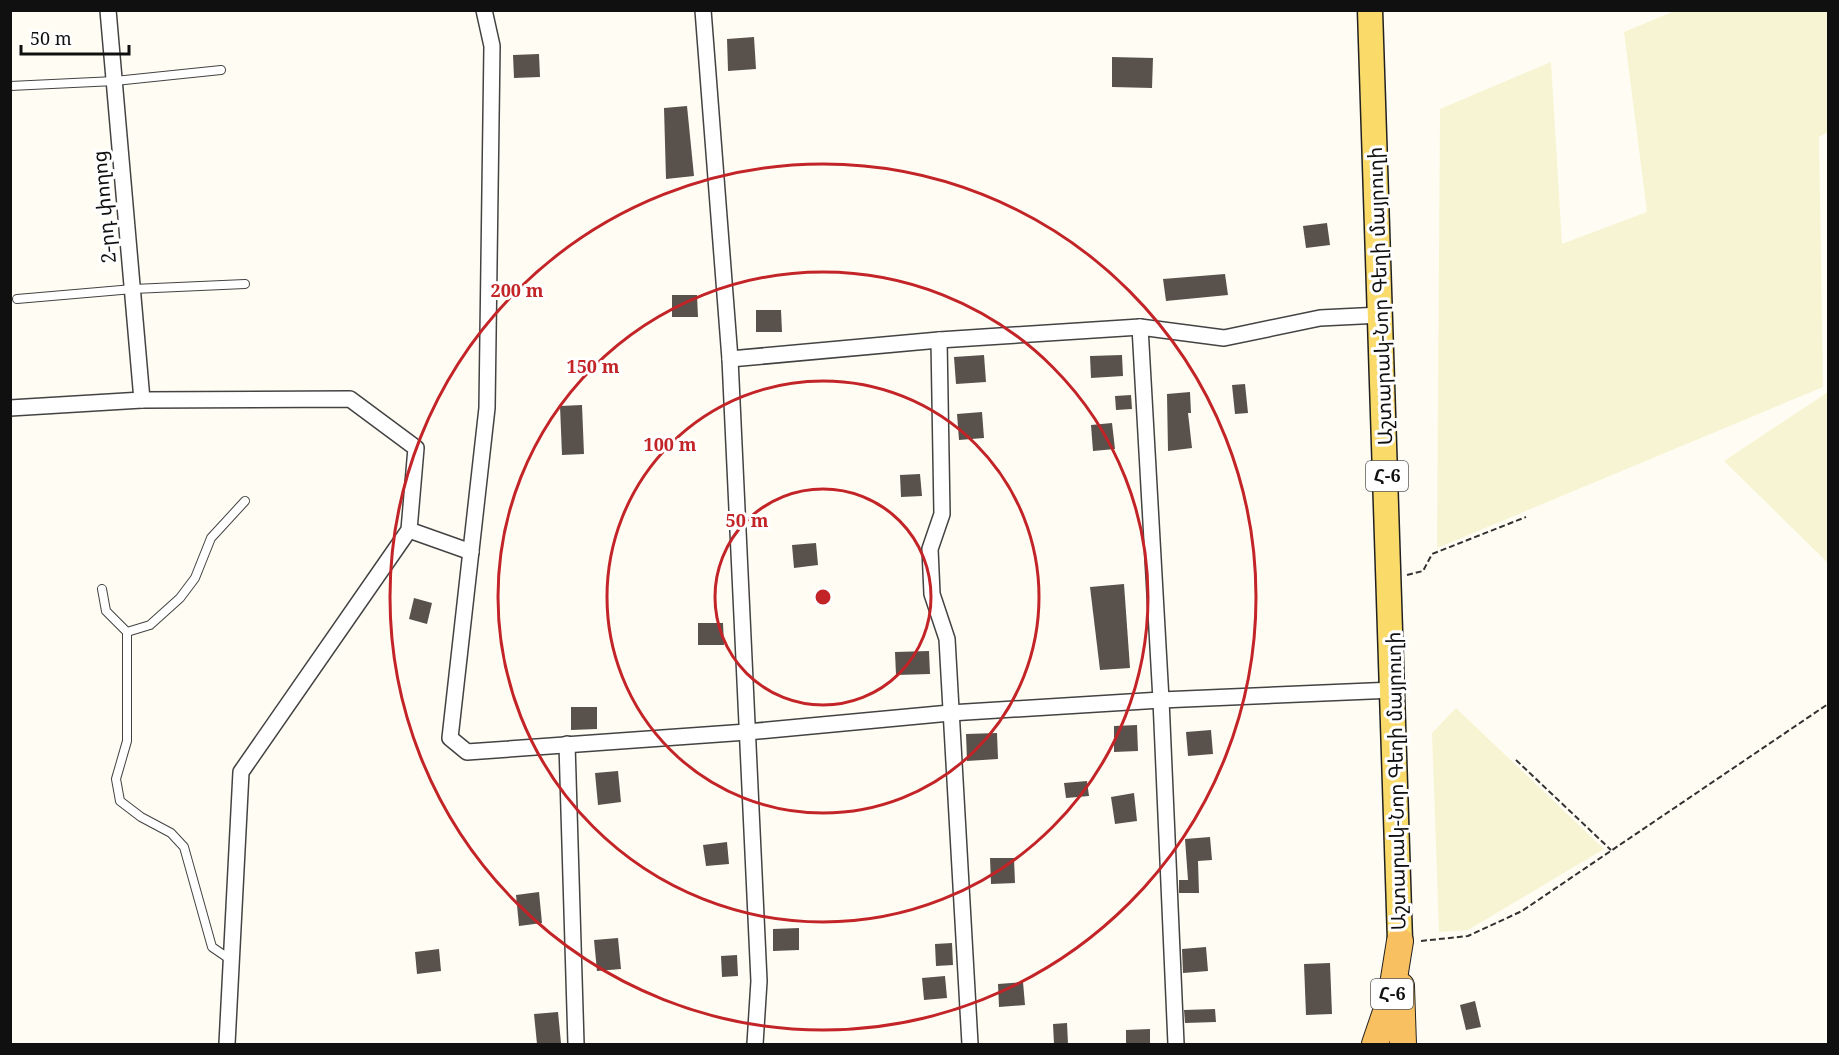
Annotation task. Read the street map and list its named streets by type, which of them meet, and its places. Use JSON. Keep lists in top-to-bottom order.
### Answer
{
  "streets": {
    "highway": ["Հ-6"],
    "main road": ["Աշտարակ-Նոր Գեղի մայրուղի"],
    "street": ["2-րդ փողոց"]
  },
  "crossings": [
    ["Աշտարակ-Նոր Գեղի մայրուղի", "Հ-6"]
  ],
  "scale_bar": "50 m",
  "rings": [
    "200 m",
    "150 m",
    "100 m",
    "50 m"
  ]
}
